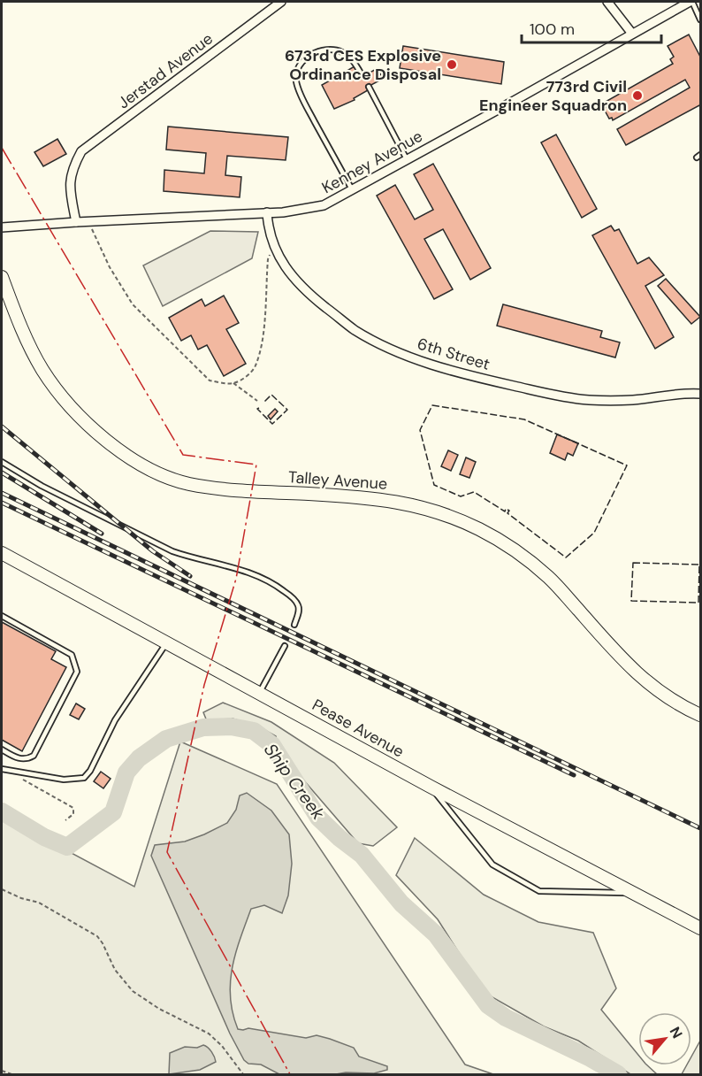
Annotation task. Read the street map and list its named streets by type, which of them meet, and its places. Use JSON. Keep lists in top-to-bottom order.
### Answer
{
  "streets": {
    "street": [
      "Jerstad Avenue",
      "Kenney Avenue",
      "6th Street",
      "Talley Avenue",
      "Pease Avenue"
    ]
  },
  "crossings": [
    ["Jerstad Avenue", "Kenney Avenue"],
    ["Kenney Avenue", "6th Street"]
  ],
  "water": ["Ship Creek"],
  "places": ["673rd CES Explosive Ordinance Disposal", "773rd Civil Engineer Squadron"],
  "scale_bar": "100 m",
  "north": "top right"
}
